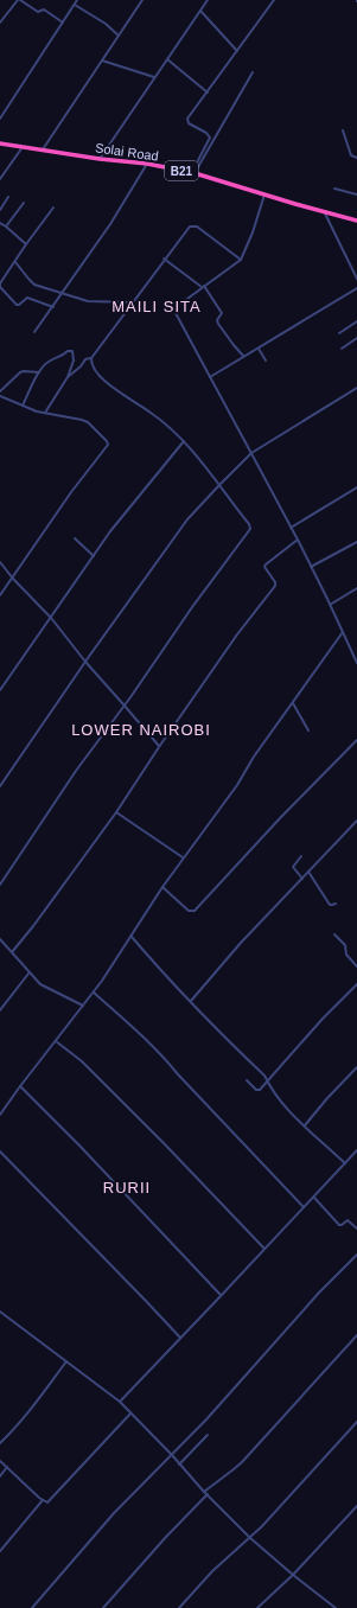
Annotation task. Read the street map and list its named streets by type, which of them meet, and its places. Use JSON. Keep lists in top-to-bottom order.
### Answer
{
  "streets": {
    "highway": ["Solai Road", "B21"]
  },
  "districts": ["MAILI SITA", "LOWER NAIROBI", "RURII"]
}
